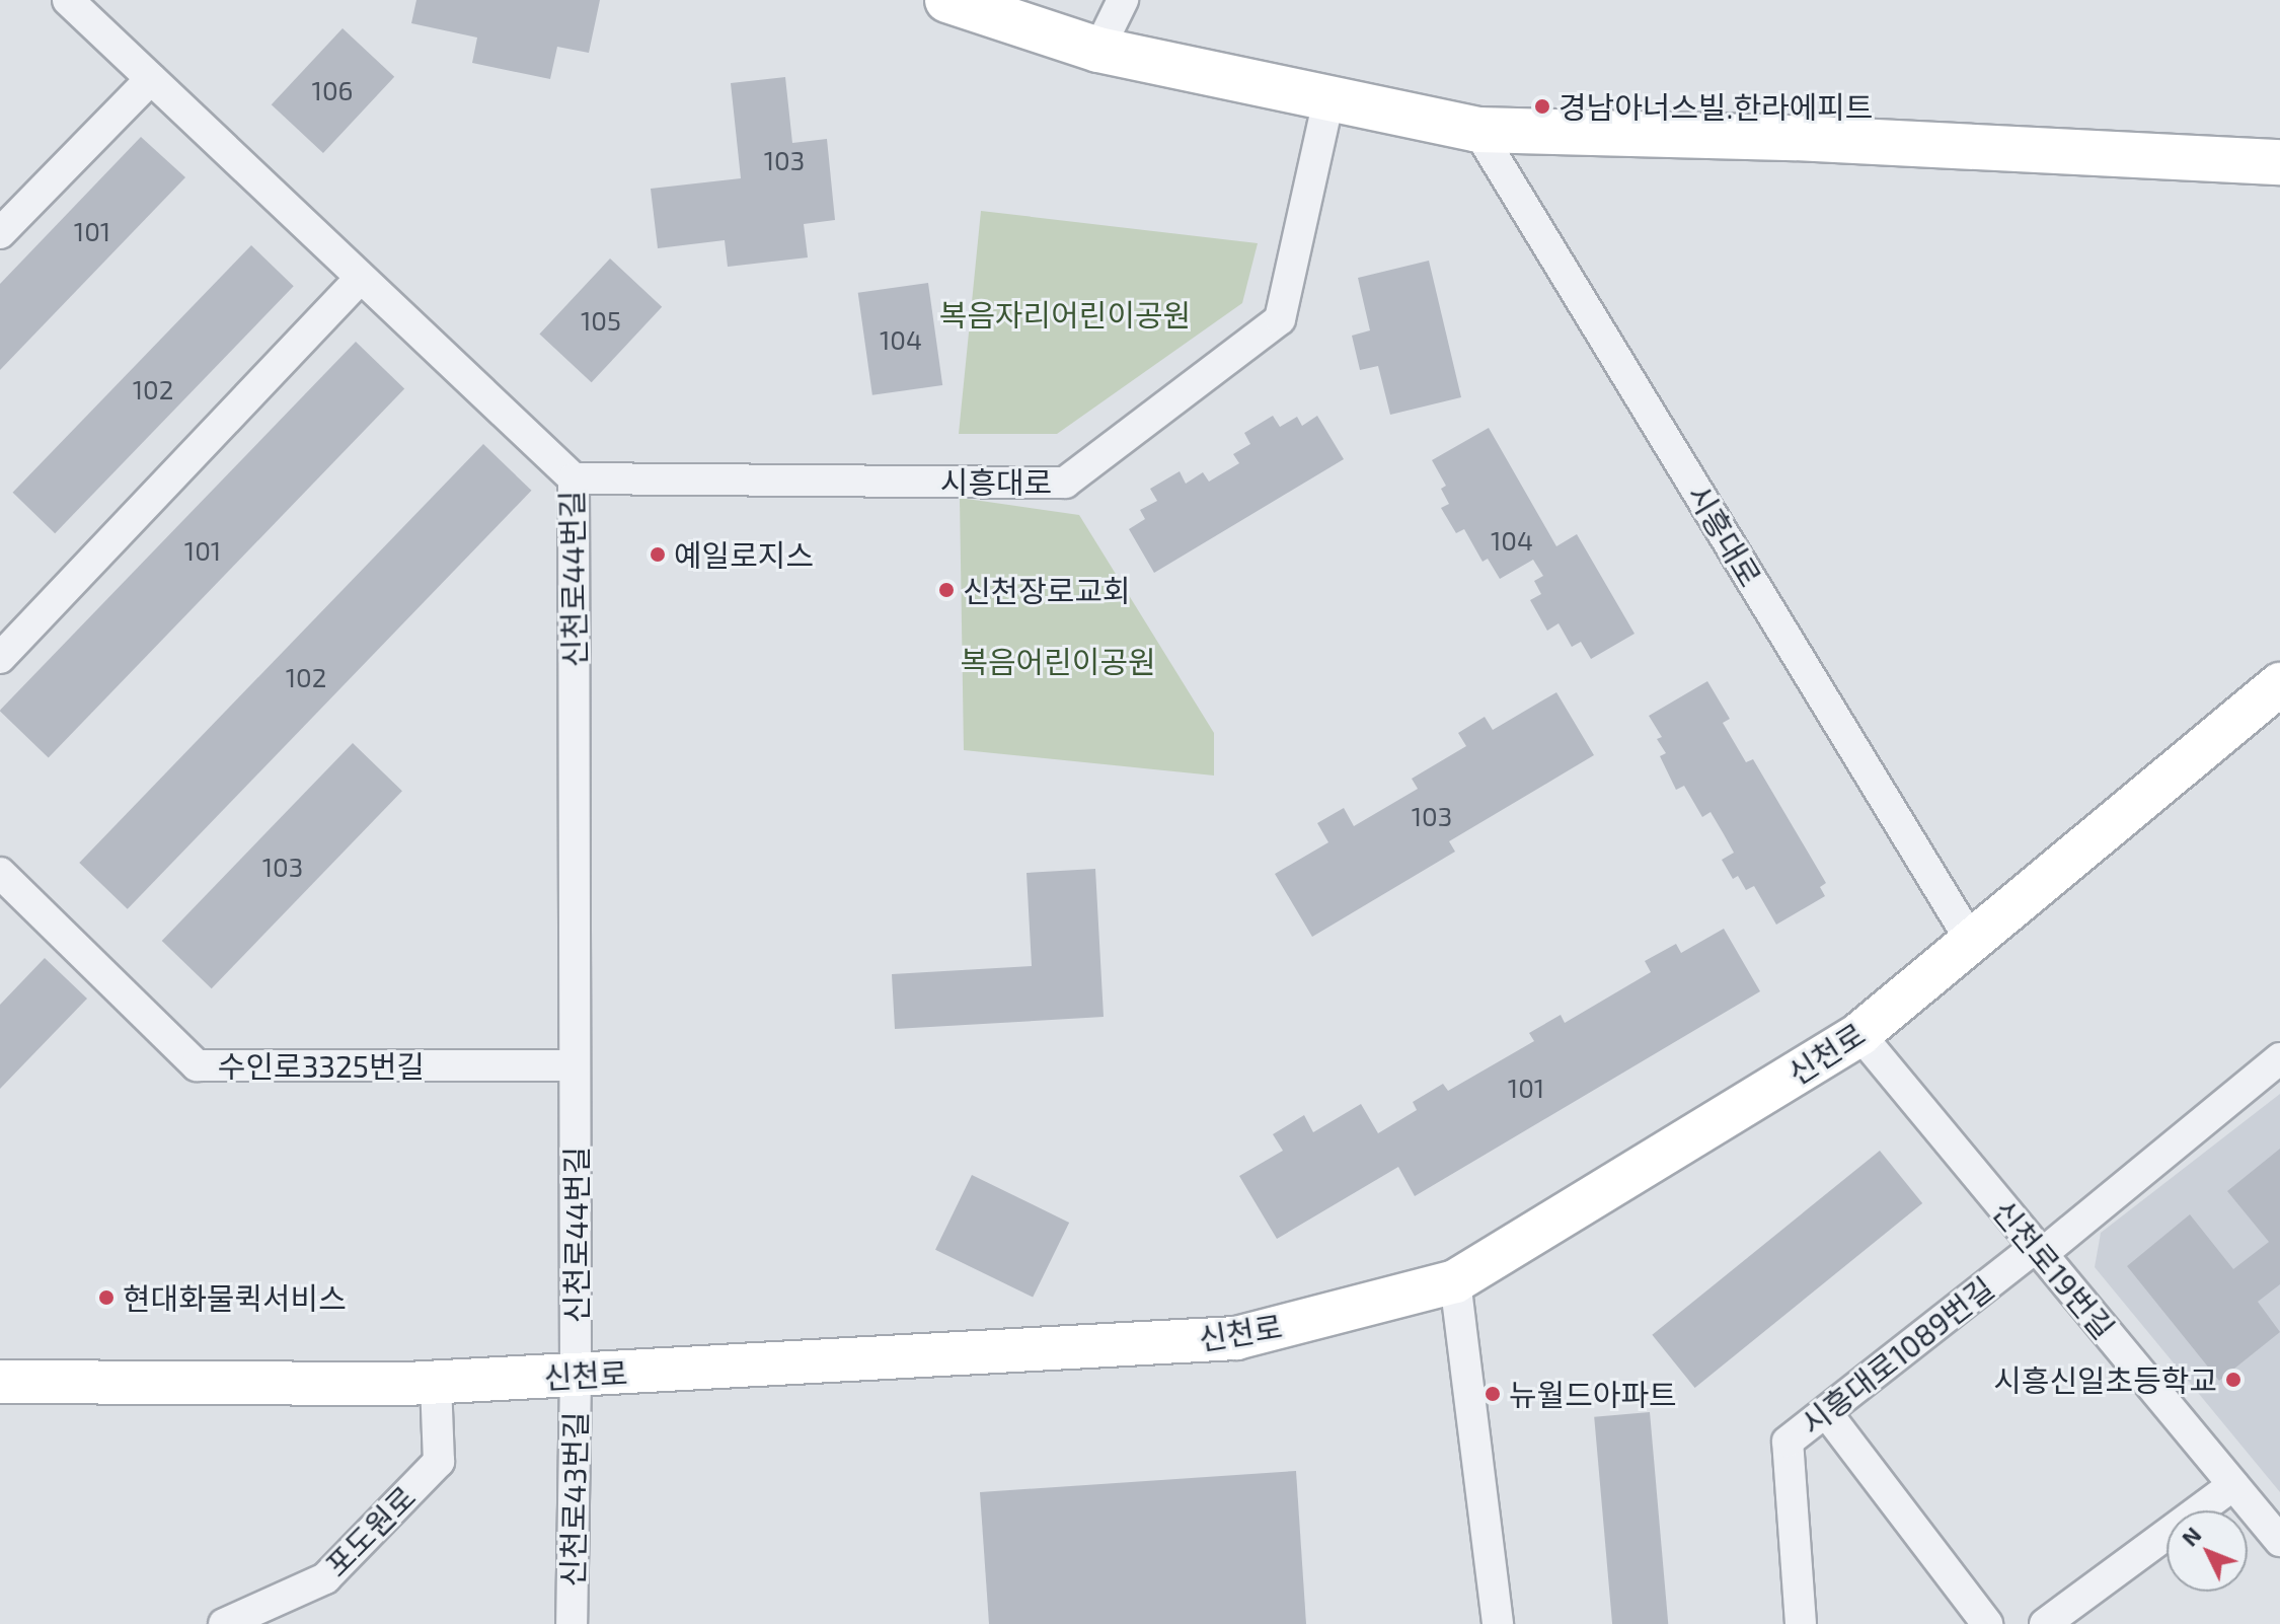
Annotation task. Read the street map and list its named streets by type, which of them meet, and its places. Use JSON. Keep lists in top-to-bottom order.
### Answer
{
  "streets": {
    "street": [
      "시흥대로",
      "신천로44번길",
      "신천로",
      "수인로3325번길",
      "신천로19번길",
      "시흥대로1089번길",
      "신천로43번길",
      "포도원로"
    ]
  },
  "crossings": [
    ["시흥대로", "신천로44번길"],
    ["시흥대로", "신천로"],
    ["신천로44번길", "신천로"],
    ["신천로44번길", "수인로3325번길"],
    ["신천로44번길", "신천로43번길"],
    ["신천로", "신천로19번길"],
    ["신천로", "신천로43번길"],
    ["신천로", "포도원로"],
    ["신천로19번길", "시흥대로1089번길"]
  ],
  "parks": ["복음자리어린이공원", "복음어린이공원"],
  "places": [
    "경남아너스빌.한라에피트",
    "예일로지스",
    "신천장로교회",
    "현대화물퀵서비스",
    "시흥신일초등학교",
    "뉴월드아파트"
  ],
  "house_numbers": [
    "106",
    "103",
    "101",
    "105",
    "104",
    "102",
    "104",
    "101",
    "102",
    "103",
    "103",
    "101"
  ],
  "north": "top left"
}
